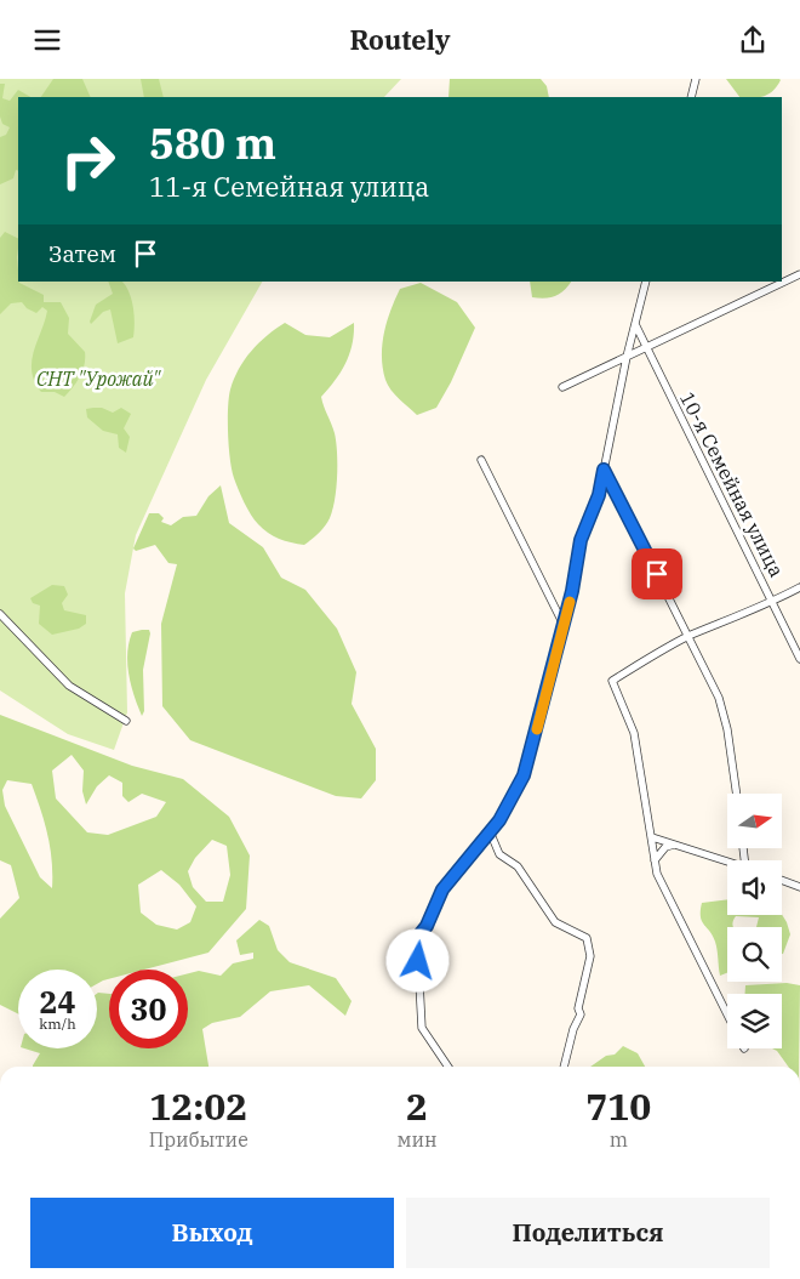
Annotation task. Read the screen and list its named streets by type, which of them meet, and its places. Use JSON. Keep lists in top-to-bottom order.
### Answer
{
  "streets": {
    "street": ["10-я Семейная улица"]
  },
  "parks": ["СНТ \"Урожай\""],
  "north": "right",
  "page": {
    "header": "Routely",
    "turn": ["580 m", "11-я Семейная улица"],
    "then": "Затем",
    "speed": "24 km/h",
    "limit": "30",
    "eta": [
      "12:02",
      "Прибытие",
      "2",
      "мин",
      "710",
      "m"
    ],
    "buttons": ["Выход", "Поделиться"]
  }
}
